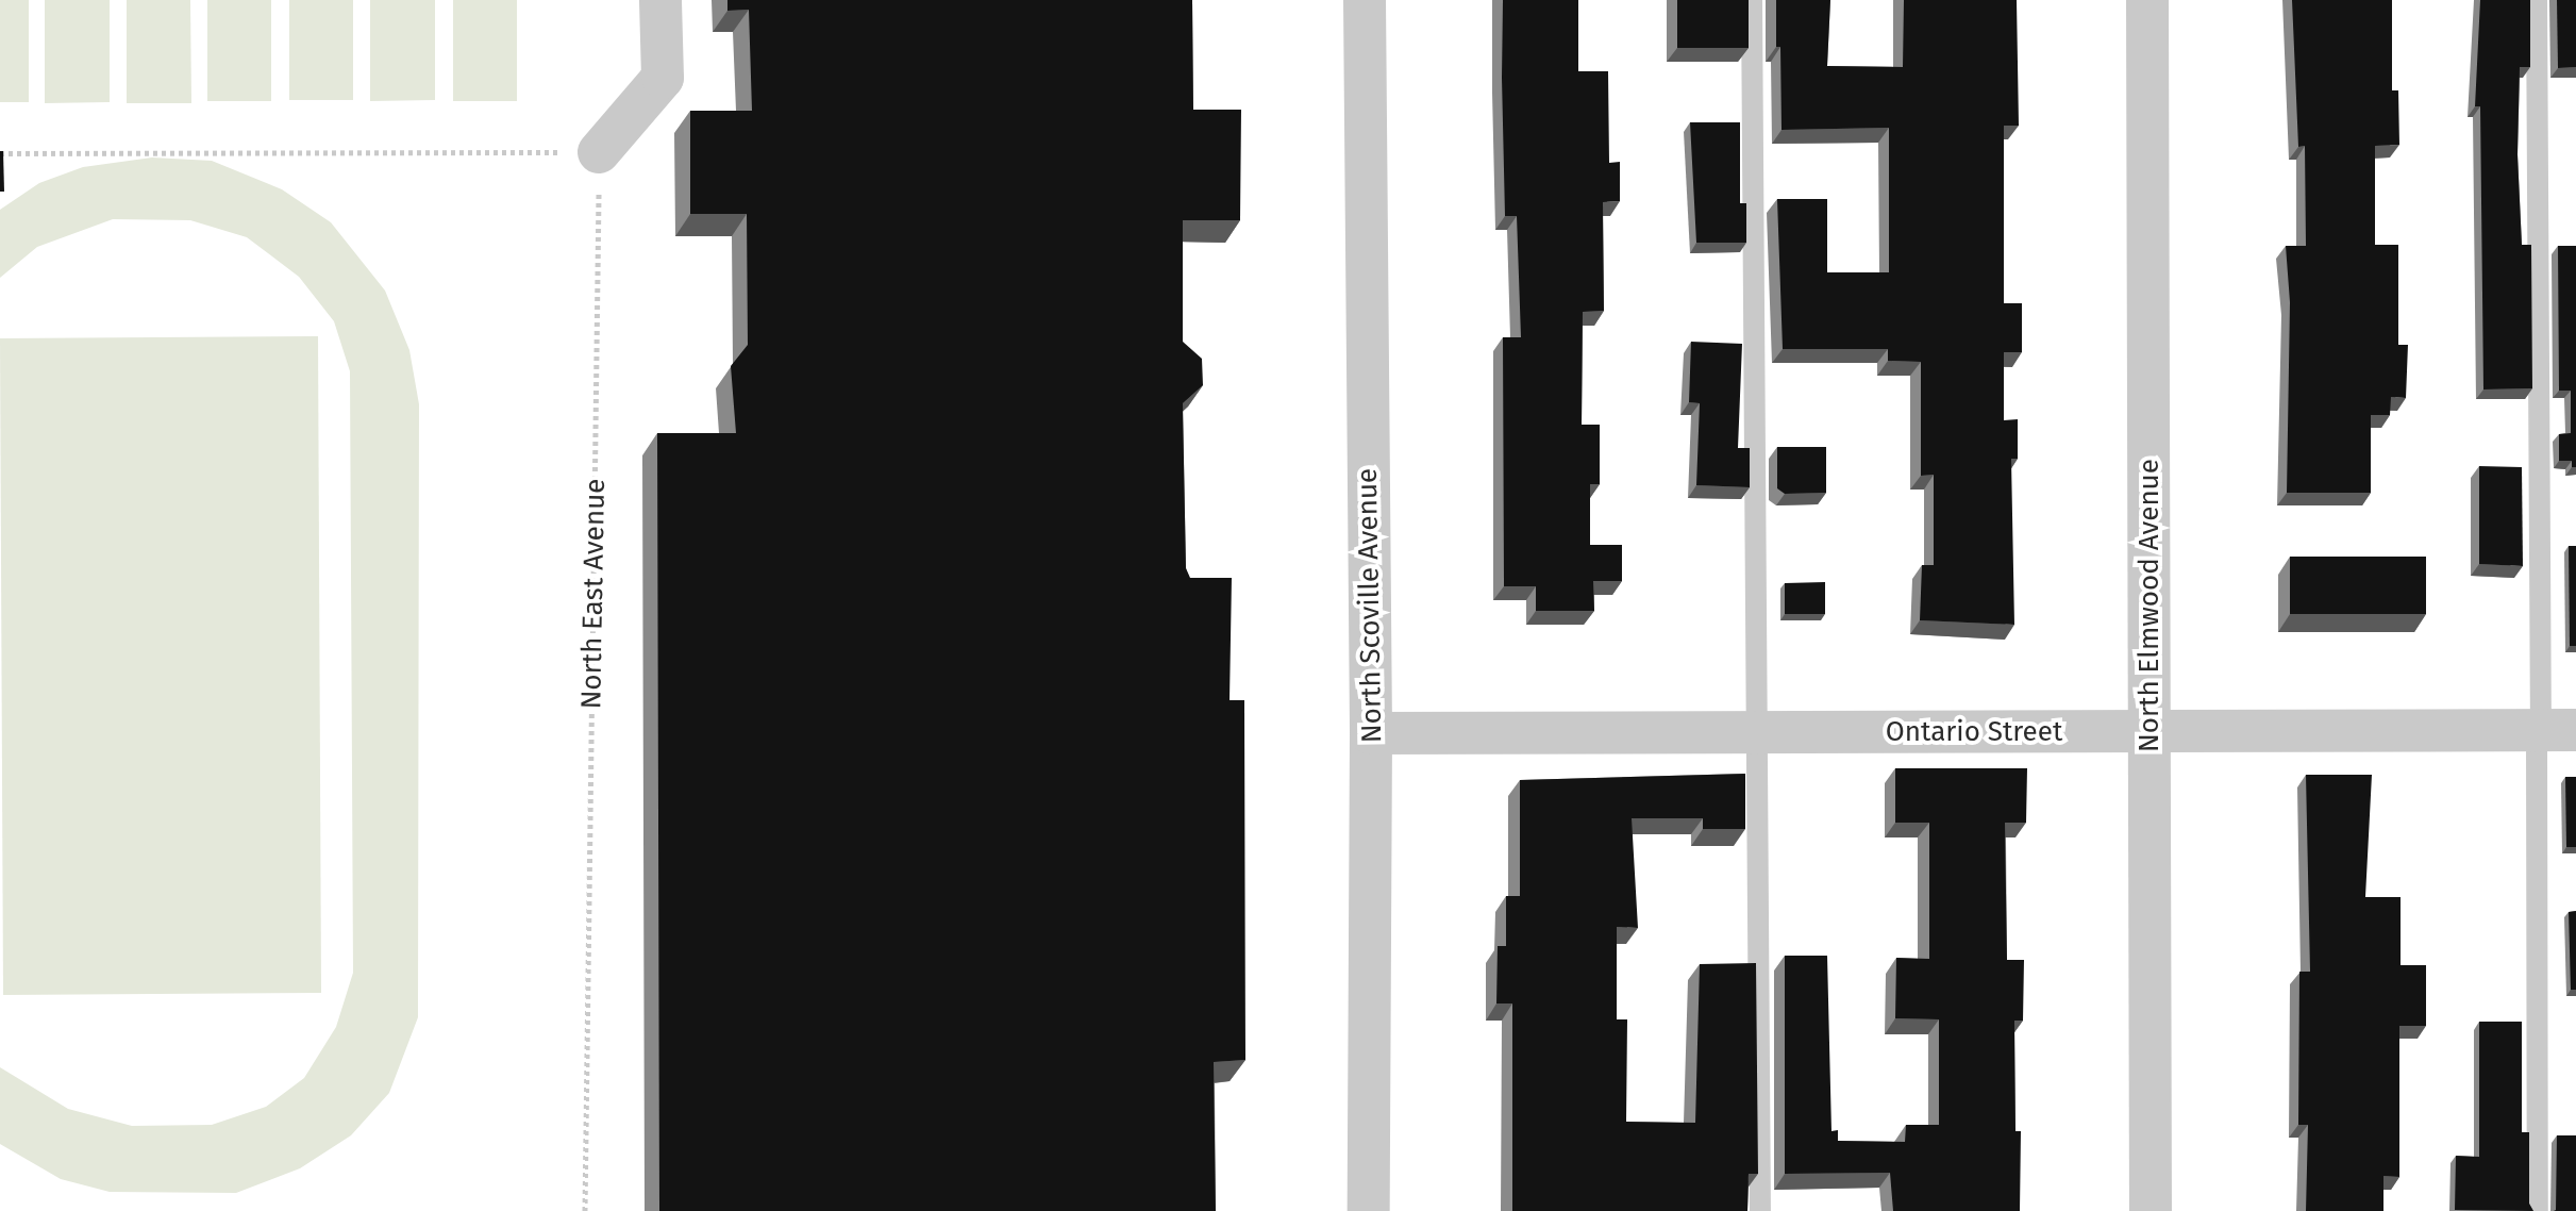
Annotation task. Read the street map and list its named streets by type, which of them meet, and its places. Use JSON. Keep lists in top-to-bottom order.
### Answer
{
  "streets": {
    "street": ["North Scoville Avenue", "North Elmwood Avenue", "Ontario Street"],
    "path": ["North East Avenue"]
  },
  "crossings": [
    ["North Scoville Avenue", "Ontario Street"],
    ["North Elmwood Avenue", "Ontario Street"]
  ]
}
